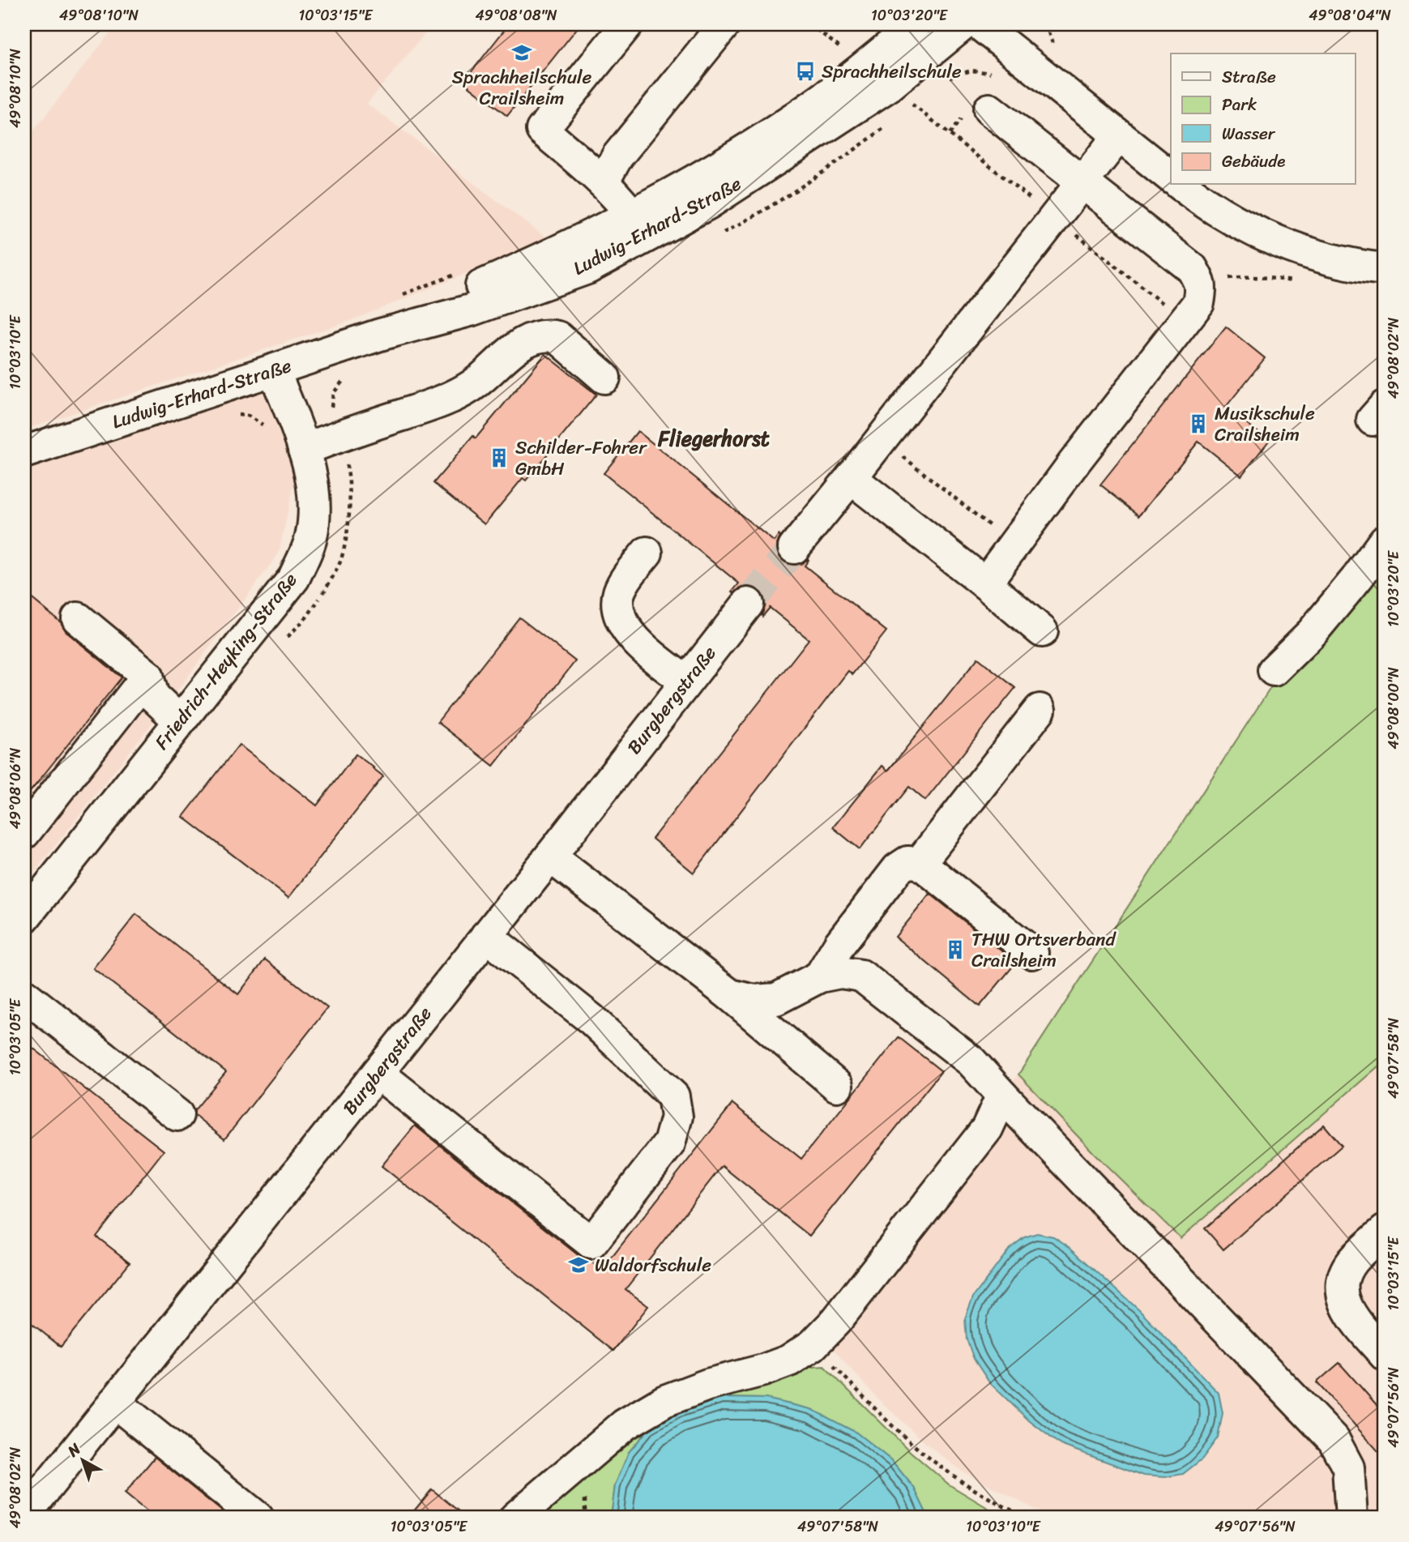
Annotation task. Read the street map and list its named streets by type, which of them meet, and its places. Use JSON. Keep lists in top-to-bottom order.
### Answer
{
  "streets": {
    "street": ["Ludwig-Erhard-Straße", "Friedrich-Heyking-Straße", "Burgbergstraße"]
  },
  "crossings": [
    ["Ludwig-Erhard-Straße", "Friedrich-Heyking-Straße"]
  ],
  "districts": ["Fliegerhorst"],
  "places": {
    "school or university": ["Sprachheilschule Crailsheim", "Waldorfschule"],
    "bus stop": ["Sprachheilschule"],
    "building": ["Musikschule Crailsheim", "Schilder-Fohrer GmbH", "THW Ortsverband Crailsheim"]
  },
  "legend": [
    "Straße",
    "Park",
    "Wasser",
    "Gebäude"
  ],
  "north": "top left",
  "coordinates": [
    "49°08'10\"N",
    "10°03'15\"E",
    "49°08'08\"N",
    "10°03'20\"E",
    "49°08'04\"N",
    "10°03'10\"E",
    "49°08'02\"N",
    "49°08'00\"N",
    "49°08'06\"N",
    "10°03'05\"E",
    "49°07'58\"N",
    "49°07'56\"N"
  ]
}
